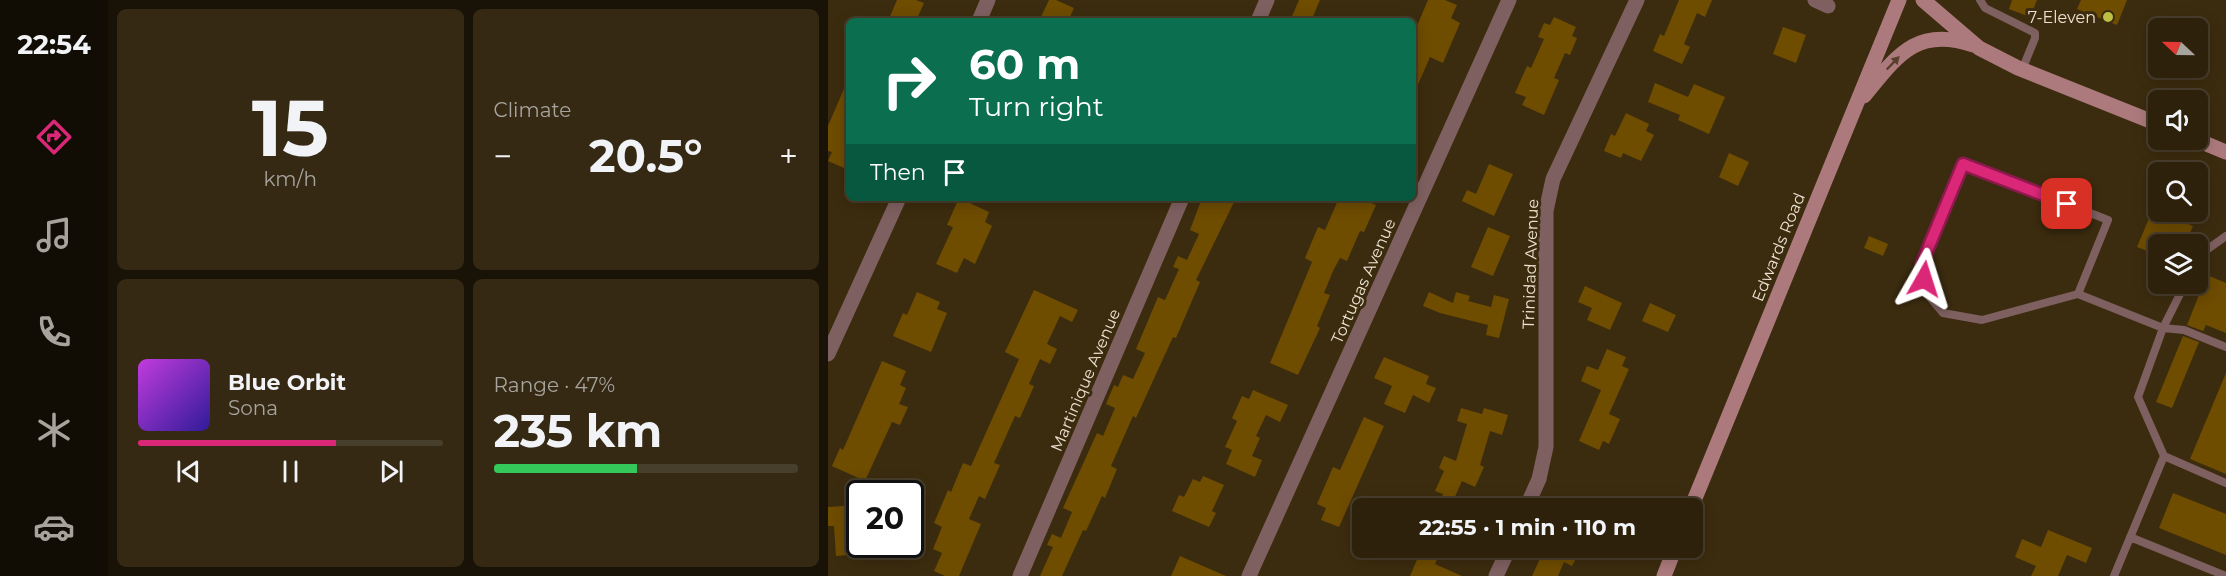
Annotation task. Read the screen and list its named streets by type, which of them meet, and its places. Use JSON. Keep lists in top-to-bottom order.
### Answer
{
  "streets": {
    "main road": ["Edwards Road"],
    "street": ["Trinidad Avenue", "Tortugas Avenue", "Martinique Avenue"]
  },
  "places": ["7-Eleven"],
  "north": "left",
  "page": {
    "tabs": "22:54",
    "tile": [
      ["15", "km/h"],
      "Climate",
      ["Range · 47%", "235 km"]
    ],
    "turn": ["60 m", "Turn right"],
    "heat": ["−", "20.5°", "+"],
    "then": "Then",
    "song": ["Blue Orbit", "Sona"],
    "limit": "20",
    "trip": "22:55 · 1 min · 110 m"
  }
}
